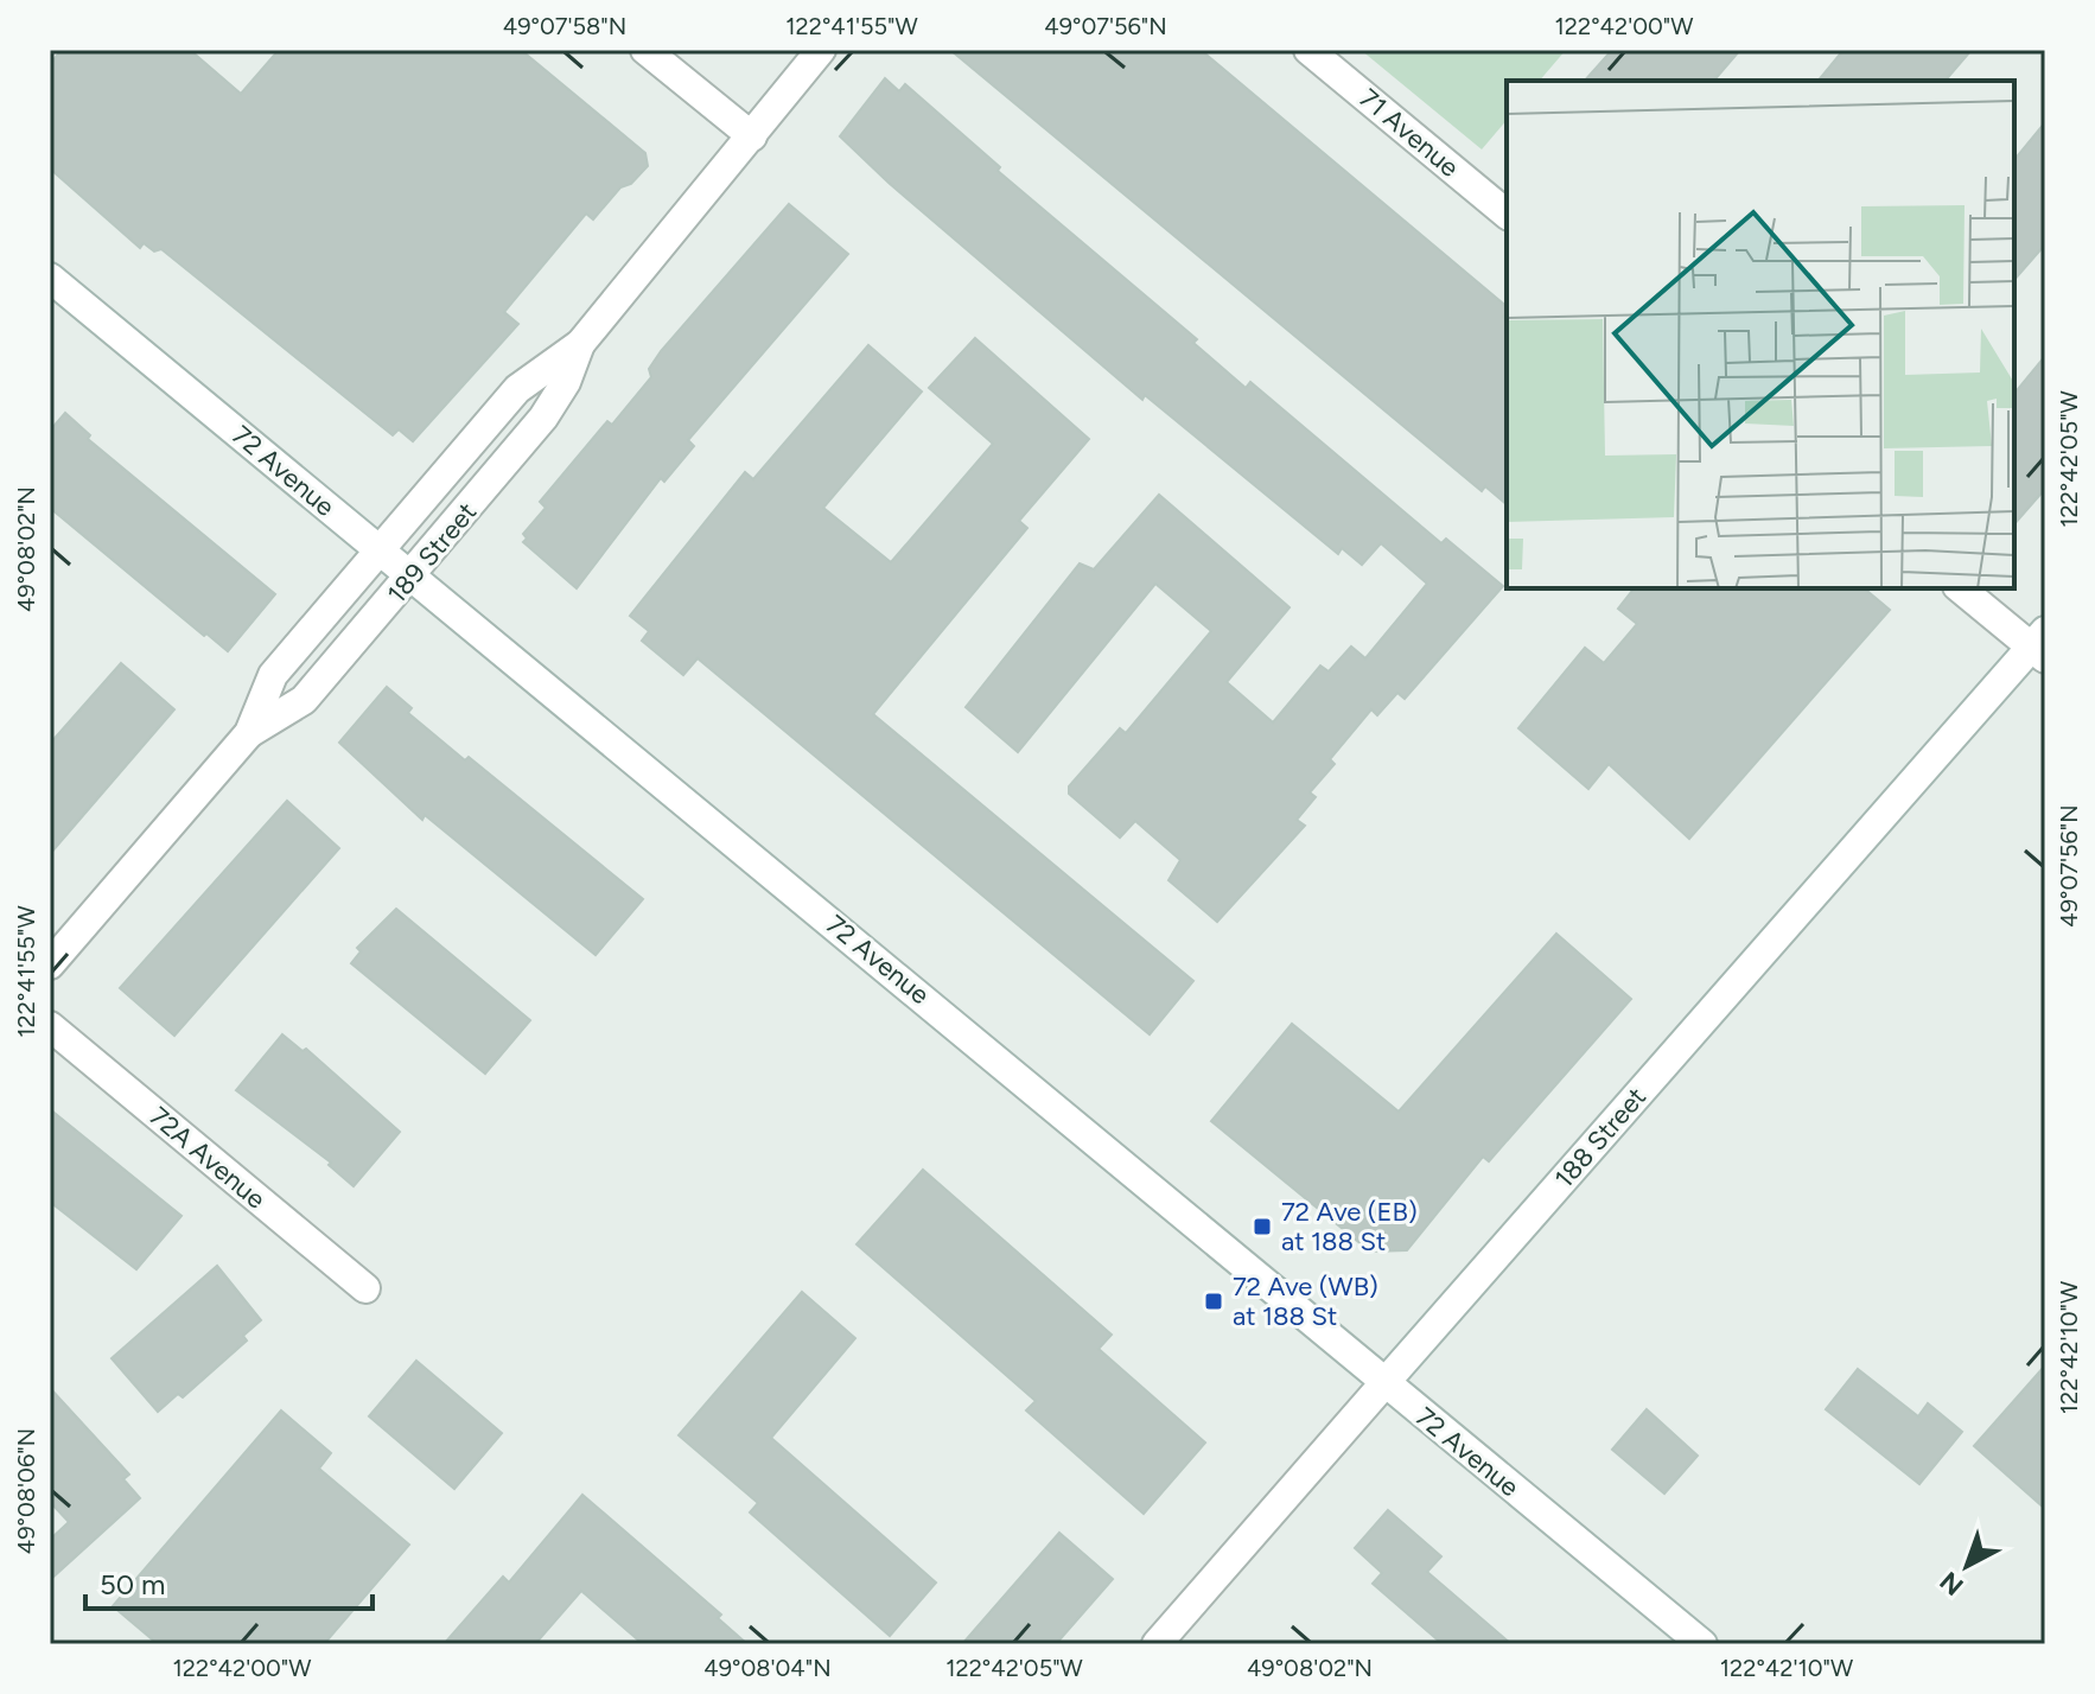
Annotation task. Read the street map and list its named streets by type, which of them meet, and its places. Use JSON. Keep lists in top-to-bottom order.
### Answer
{
  "streets": {
    "street": [
      "71 Avenue",
      "72 Avenue",
      "189 Street",
      "188 Street",
      "72A Avenue"
    ]
  },
  "crossings": [
    ["72 Avenue", "189 Street"],
    ["72 Avenue", "188 Street"]
  ],
  "places": {
    "transit": ["72 Ave (EB) at 188 St", "72 Ave (WB) at 188 St"]
  },
  "scale_bar": "50 m",
  "north": "bottom left",
  "coordinates": [
    "49°07'58\"N",
    "122°41'55\"W",
    "49°07'56\"N",
    "122°42'00\"W",
    "122°42'05\"W",
    "49°08'02\"N",
    "122°42'10\"W",
    "49°08'06\"N",
    "49°08'04\"N"
  ]
}
